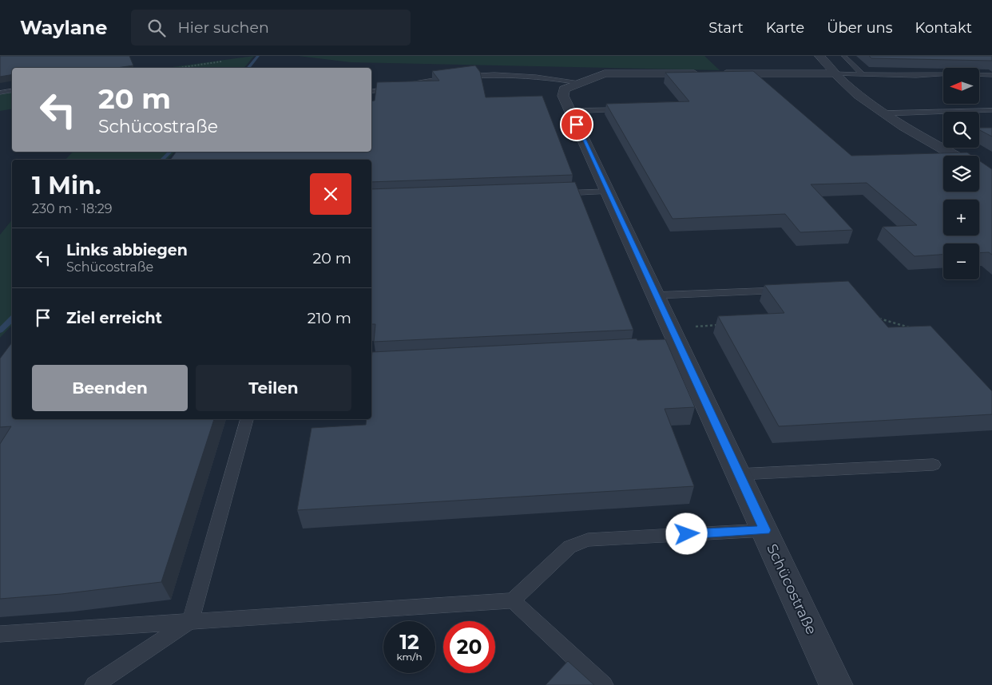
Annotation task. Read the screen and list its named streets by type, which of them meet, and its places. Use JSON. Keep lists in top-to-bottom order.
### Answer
{
  "streets": {
    "street": ["Schücostraße"]
  },
  "north": "left",
  "page": {
    "header": "Waylane",
    "search": "Hier suchen",
    "nav": [
      "Start",
      "Karte",
      "Über uns",
      "Kontakt"
    ],
    "map_buttons": ["+", "−"],
    "turn": ["20 m", "Schücostraße"],
    "heading": ["1 Min.", "230 m · 18:29"],
    "list": [
      {
        "name": "Links abbiegen",
        "note": "Schücostraße",
        "value": "20 m"
      },
      {
        "name": "Ziel erreicht",
        "value": "210 m"
      }
    ],
    "buttons": ["Beenden", "Teilen"],
    "speed": "12 km/h",
    "limit": "20"
  }
}
